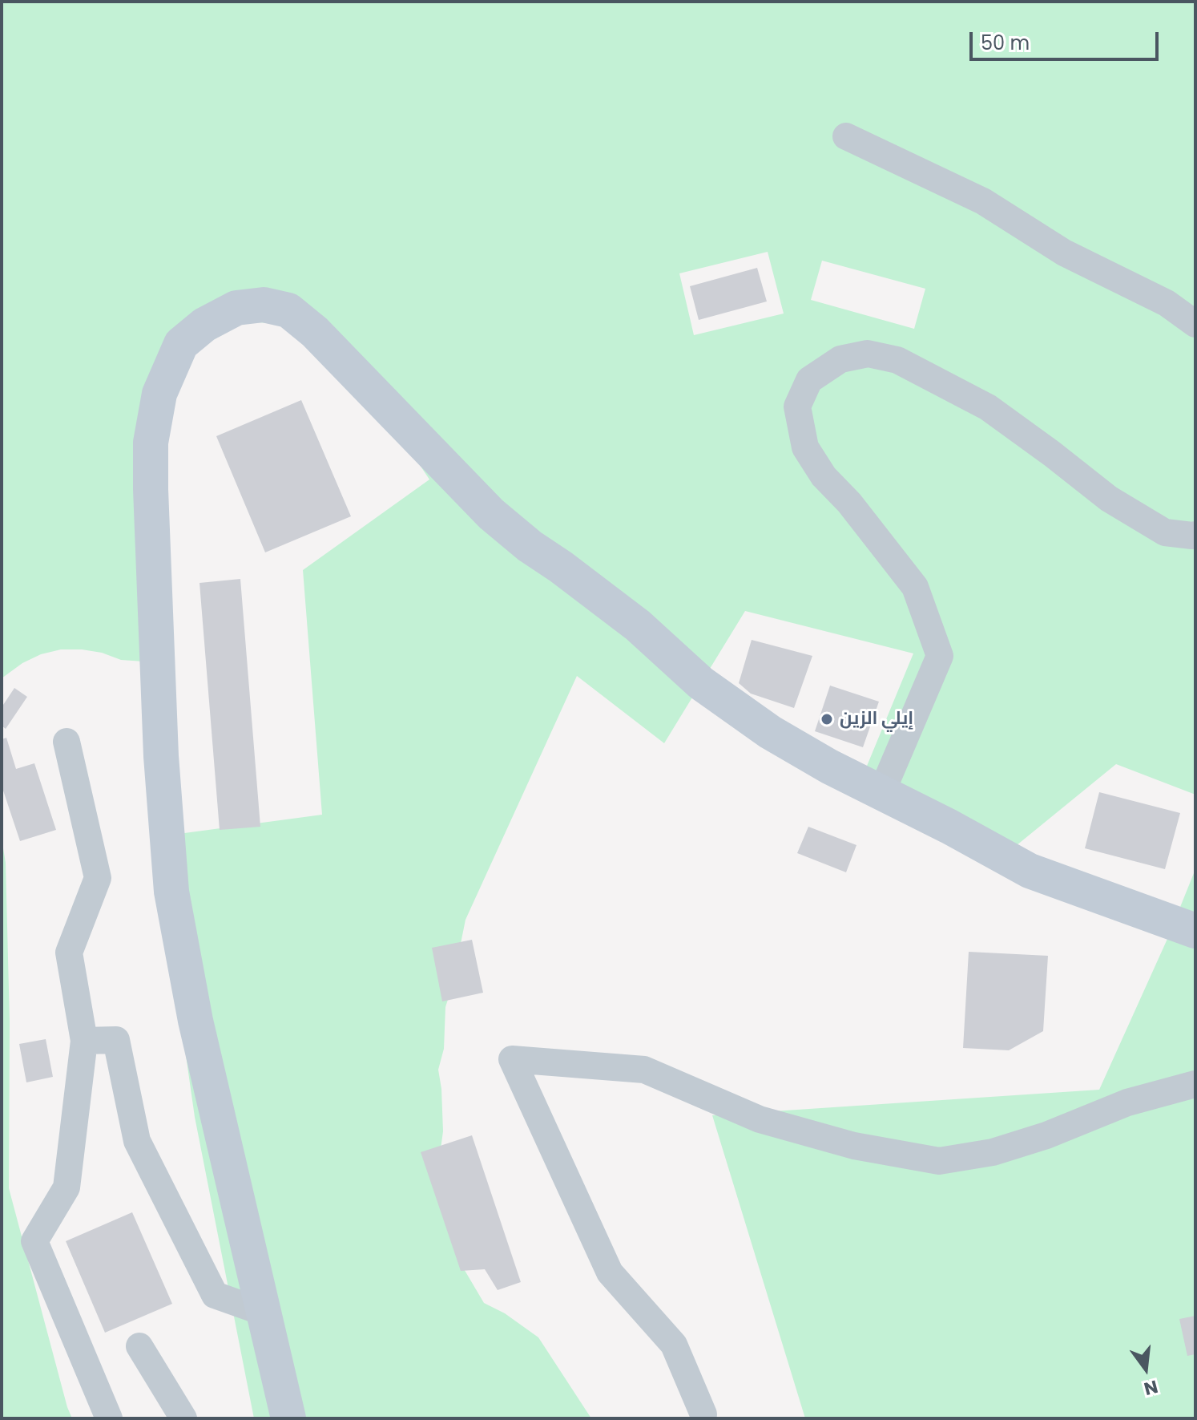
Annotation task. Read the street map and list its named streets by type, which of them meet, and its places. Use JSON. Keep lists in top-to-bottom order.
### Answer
{
  "places": ["إيلي الزين"],
  "scale_bar": "50 m",
  "north": "bottom"
}
